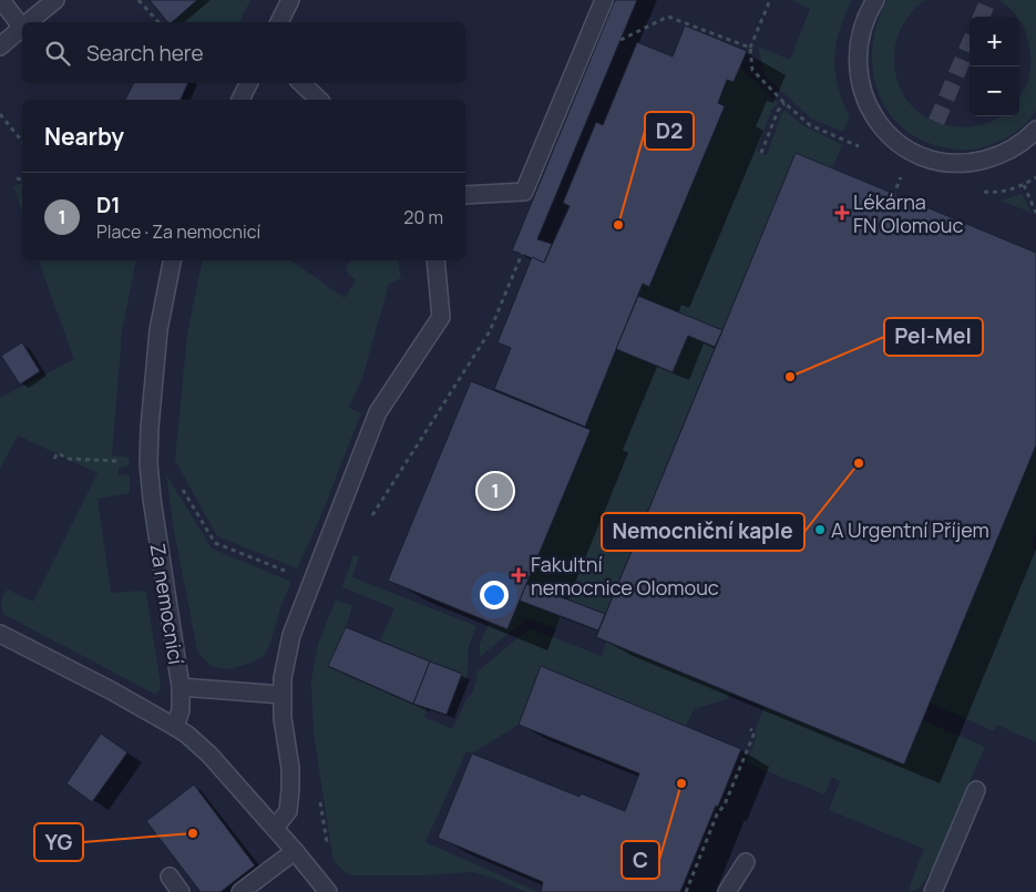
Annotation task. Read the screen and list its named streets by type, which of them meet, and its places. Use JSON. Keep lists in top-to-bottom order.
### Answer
{
  "streets": {
    "street": ["Za nemocnicí"]
  },
  "places": {
    "health": ["Lékárna FN Olomouc", "Fakultní nemocnice Olomouc"],
    "other": [
      "D2",
      "Pel-Mel",
      "Nemocniční kaple",
      "A Urgentní Příjem",
      "C",
      "YG"
    ]
  },
  "page": {
    "map_buttons": ["+", "−"],
    "search": "Search here",
    "heading": "Nearby",
    "list": [
      {
        "mark": "1",
        "name": "D1",
        "note": "Place · Za nemocnicí",
        "value": "20 m"
      }
    ],
    "pins": "1"
  }
}
